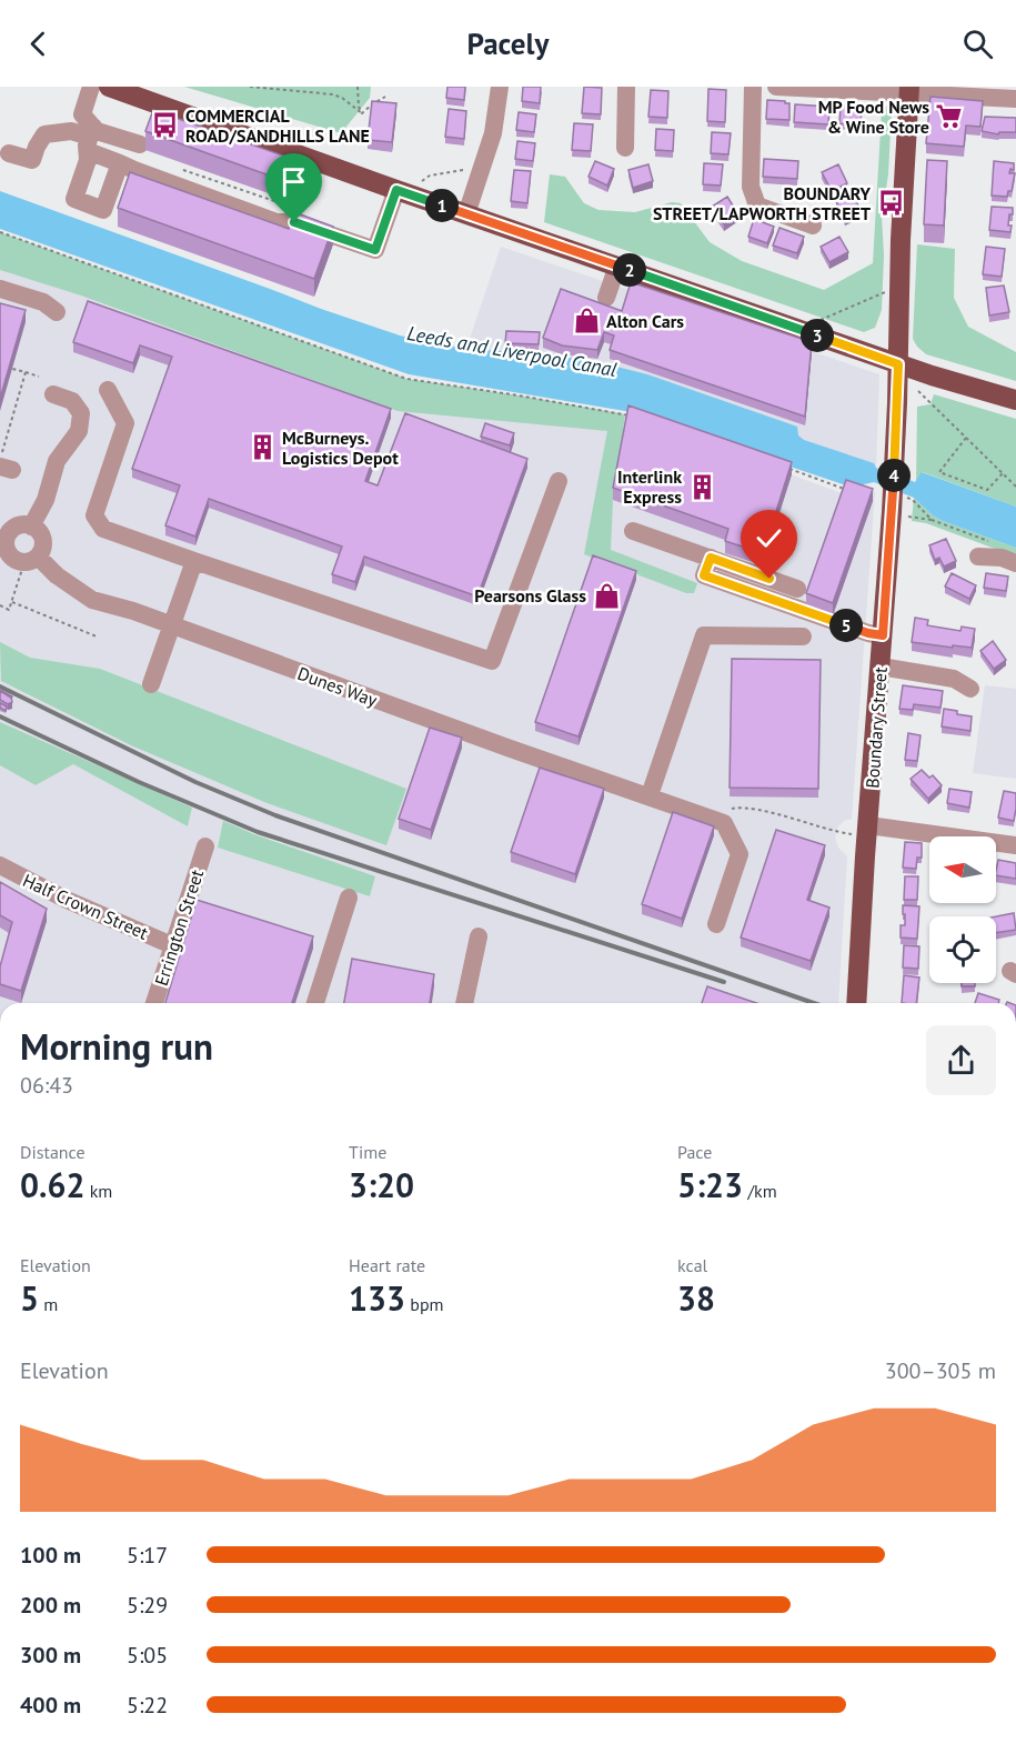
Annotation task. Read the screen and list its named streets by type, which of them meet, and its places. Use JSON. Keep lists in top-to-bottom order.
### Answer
{
  "streets": {
    "main road": ["Boundary Street"],
    "street": ["Dunes Way", "Half Crown Street", "Errington Street"]
  },
  "crossings": [
    ["Half Crown Street", "Errington Street"]
  ],
  "water": ["Leeds and Liverpool Canal"],
  "places": {
    "supermarket": ["MP Food News & Wine Store"],
    "bus stop": ["COMMERCIAL ROAD/SANDHILLS LANE", "BOUNDARY STREET/LAPWORTH STREET"],
    "shop": ["Alton Cars", "Pearsons Glass"],
    "building": ["McBurneys. Logistics Depot", "Interlink Express"]
  },
  "north": "left",
  "page": {
    "header": "Pacely",
    "pins": [
      "1",
      "2",
      "3",
      "4",
      "5"
    ],
    "heading": ["Morning run", "06:43"],
    "stats": [
      ["Distance", "0.62 km"],
      ["Time", "3:20"],
      ["Pace", "5:23 /km"],
      ["Elevation", "5 m"],
      ["Heart rate", "133 bpm"],
      ["kcal", "38"]
    ],
    "chart": ["Elevation", "300–305 m"],
    "list": [
      {
        "name": "100 m",
        "note": "5:17"
      },
      {
        "name": "200 m",
        "note": "5:29"
      },
      {
        "name": "300 m",
        "note": "5:05"
      },
      {
        "name": "400 m",
        "note": "5:22"
      }
    ]
  }
}
